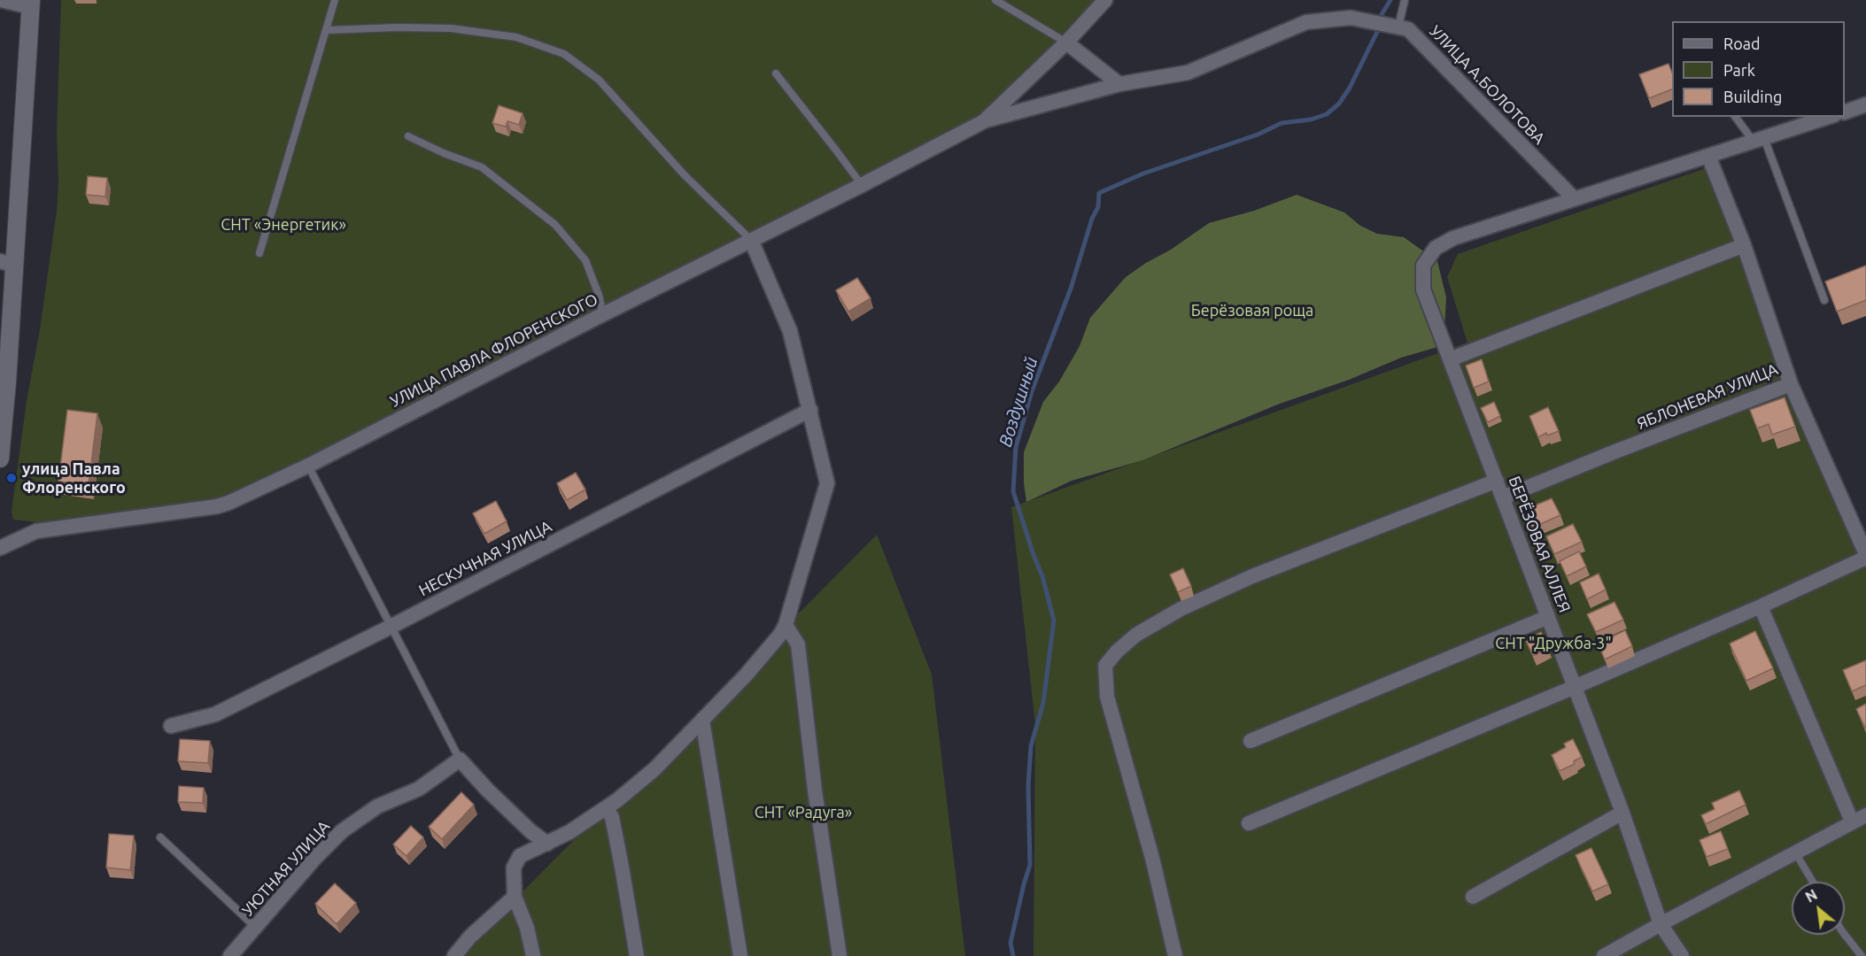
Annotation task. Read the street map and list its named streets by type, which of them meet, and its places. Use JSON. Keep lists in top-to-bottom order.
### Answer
{
  "streets": {
    "street": [
      "УЛИЦА А.БОЛОТОВА",
      "УЛИЦА ПАВЛА ФЛОРЕНСКОГО",
      "ЯБЛОНЕВАЯ УЛИЦА",
      "БЕРЁЗОВАЯ АЛЛЕЯ",
      "НЕСКУЧНАЯ УЛИЦА",
      "УЮТНАЯ УЛИЦА"
    ]
  },
  "crossings": [
    ["УЛИЦА А.БОЛОТОВА", "УЛИЦА ПАВЛА ФЛОРЕНСКОГО"],
    ["УЛИЦА А.БОЛОТОВА", "БЕРЁЗОВАЯ АЛЛЕЯ"],
    ["ЯБЛОНЕВАЯ УЛИЦА", "БЕРЁЗОВАЯ АЛЛЕЯ"]
  ],
  "water": ["Воздушный"],
  "parks": [
    "СНТ «Энергетик»",
    "Берёзовая роща",
    "СНТ \"Дружба-3\"",
    "СНТ «Радуга»"
  ],
  "places": ["улица Павла Флоренского"],
  "legend": ["Road", "Park", "Building"],
  "north": "top left"
}
